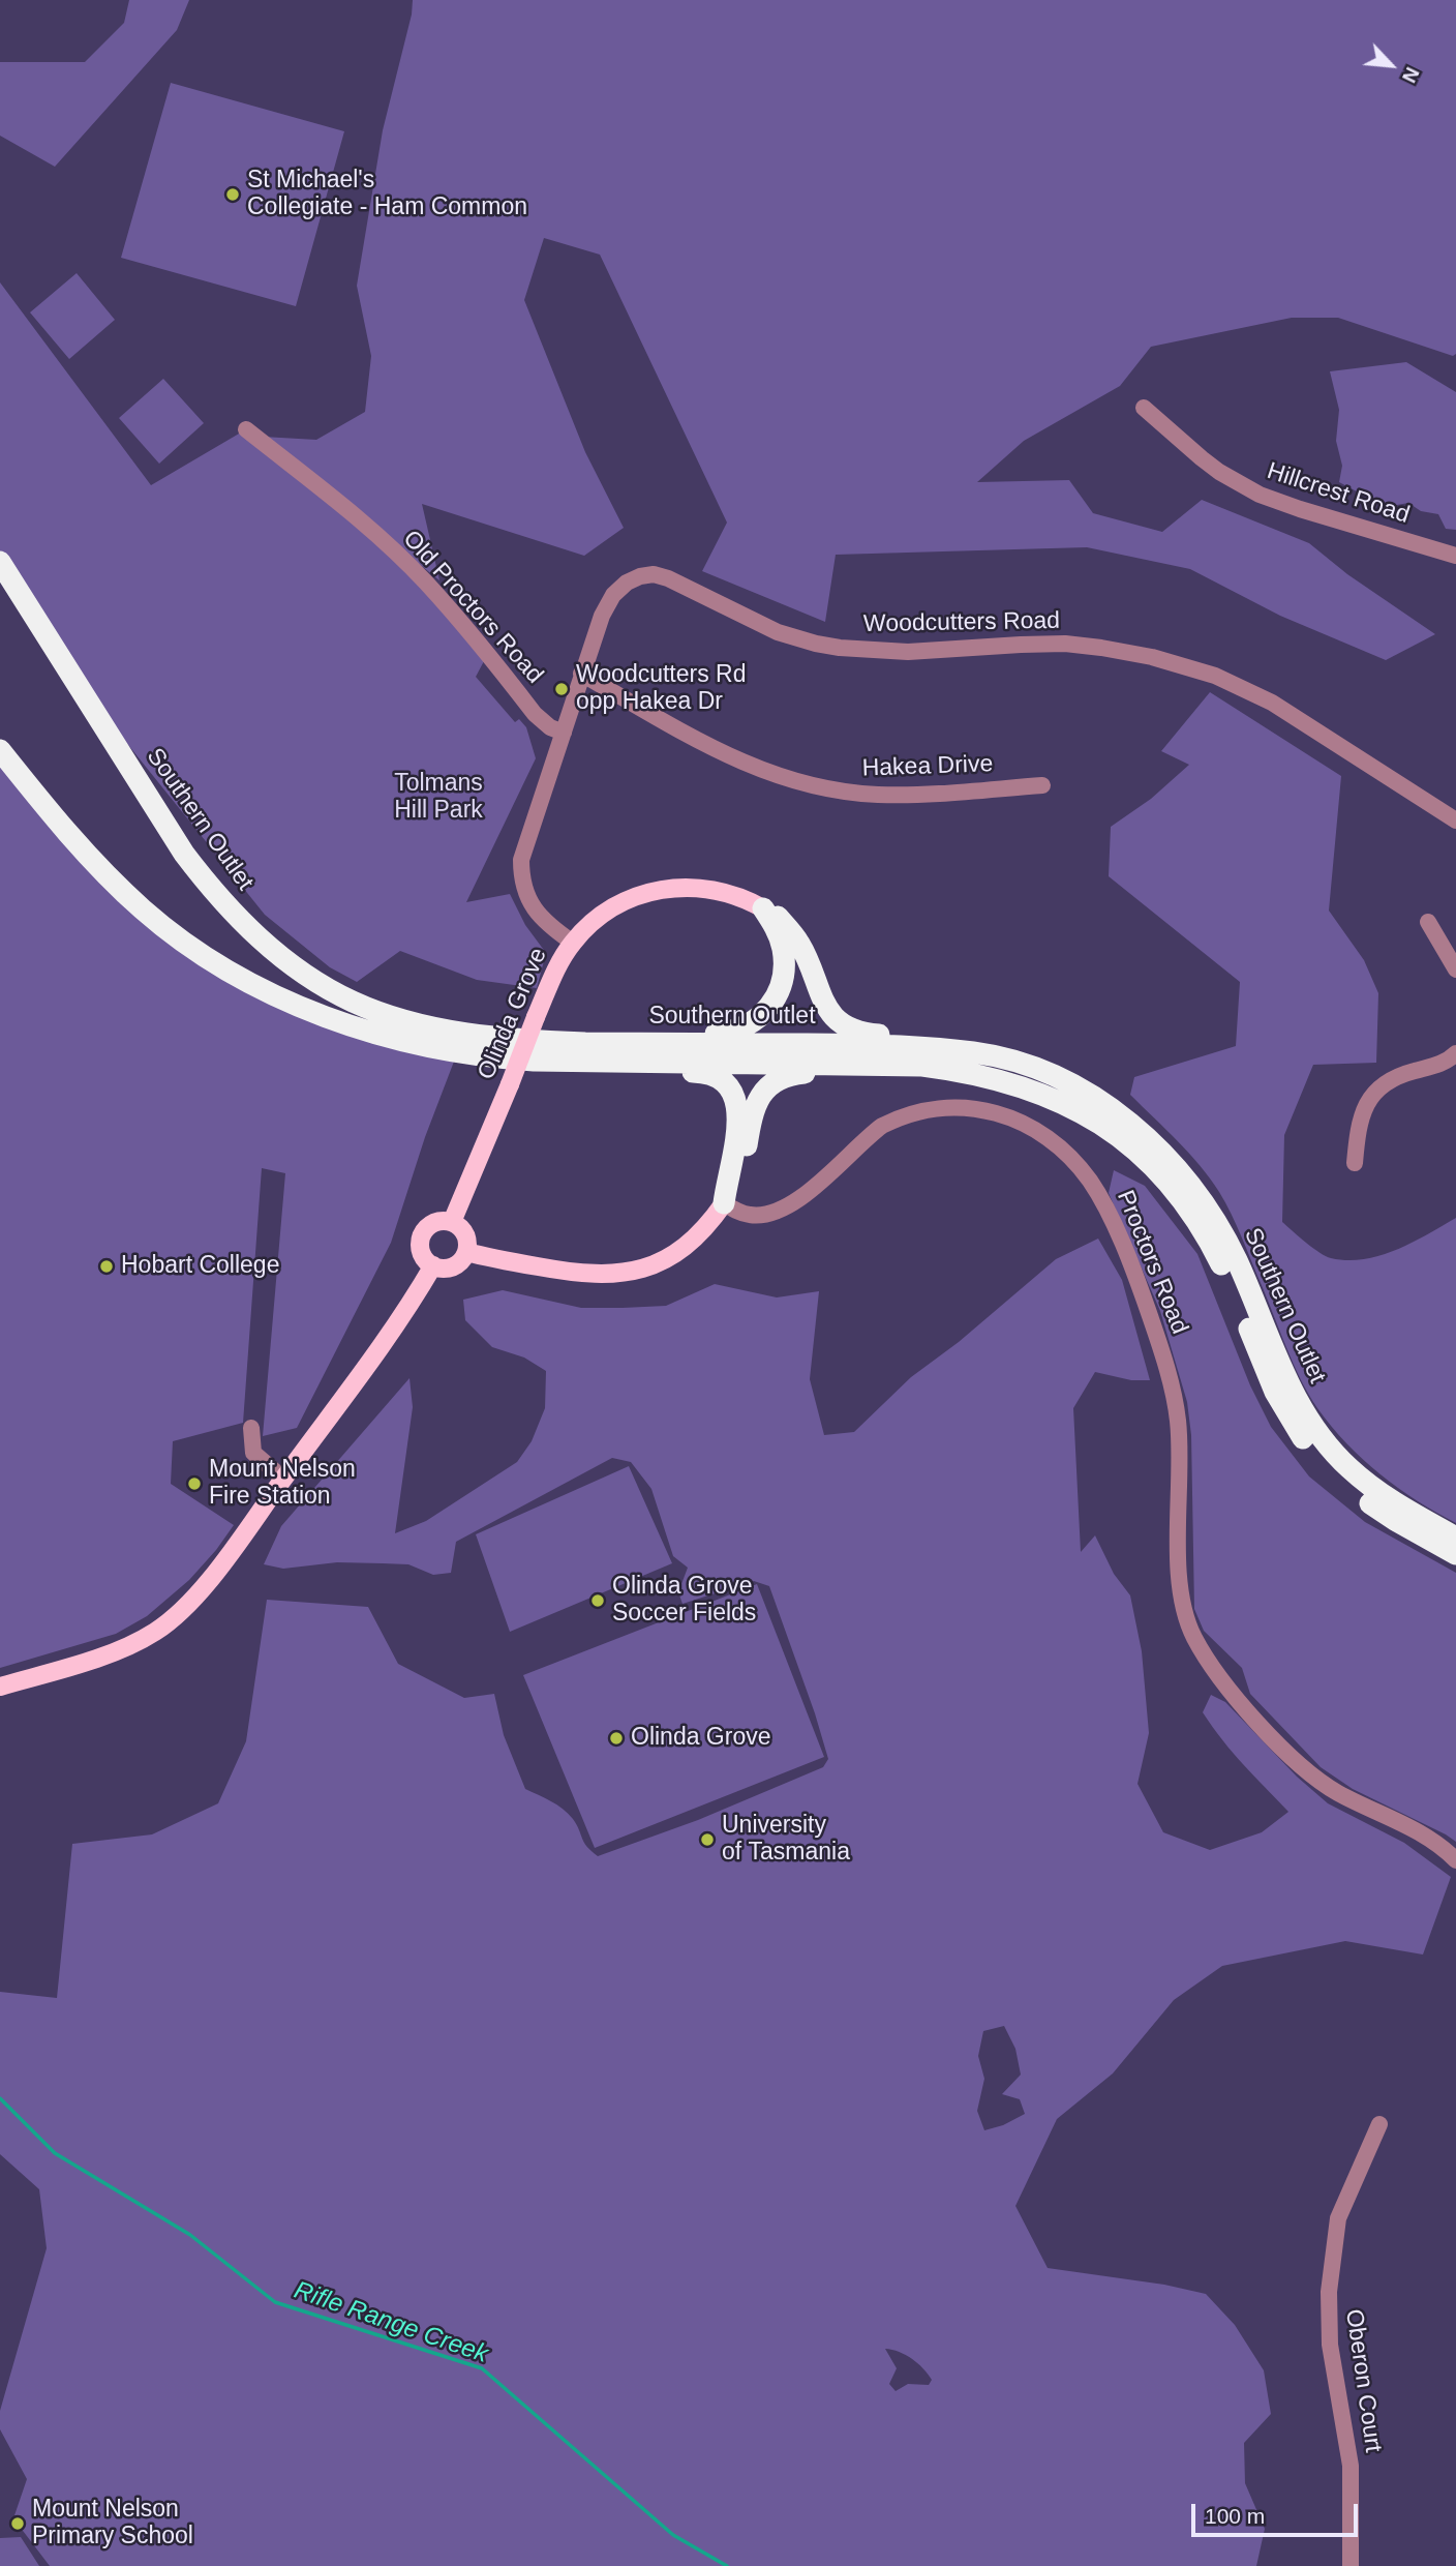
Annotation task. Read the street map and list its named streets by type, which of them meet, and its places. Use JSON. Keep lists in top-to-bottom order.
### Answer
{
  "streets": {
    "highway": ["Southern Outlet"],
    "main road": ["Olinda Grove"],
    "street": [
      "Hillcrest Road",
      "Old Proctors Road",
      "Woodcutters Road",
      "Hakea Drive",
      "Proctors Road",
      "Oberon Court"
    ]
  },
  "crossings": [
    ["Old Proctors Road", "Woodcutters Road"],
    ["Woodcutters Road", "Hakea Drive"],
    ["Woodcutters Road", "Olinda Grove"]
  ],
  "water": ["Rifle Range Creek"],
  "parks": ["Tolmans Hill Park"],
  "places": [
    "St Michael's Collegiate - Ham Common",
    "Woodcutters Rd opp Hakea Dr",
    "Hobart College",
    "Mount Nelson Fire Station",
    "Olinda Grove Soccer Fields",
    "Olinda Grove",
    "University of Tasmania",
    "Mount Nelson Primary School"
  ],
  "scale_bar": "100 m",
  "north": "bottom right"
}
